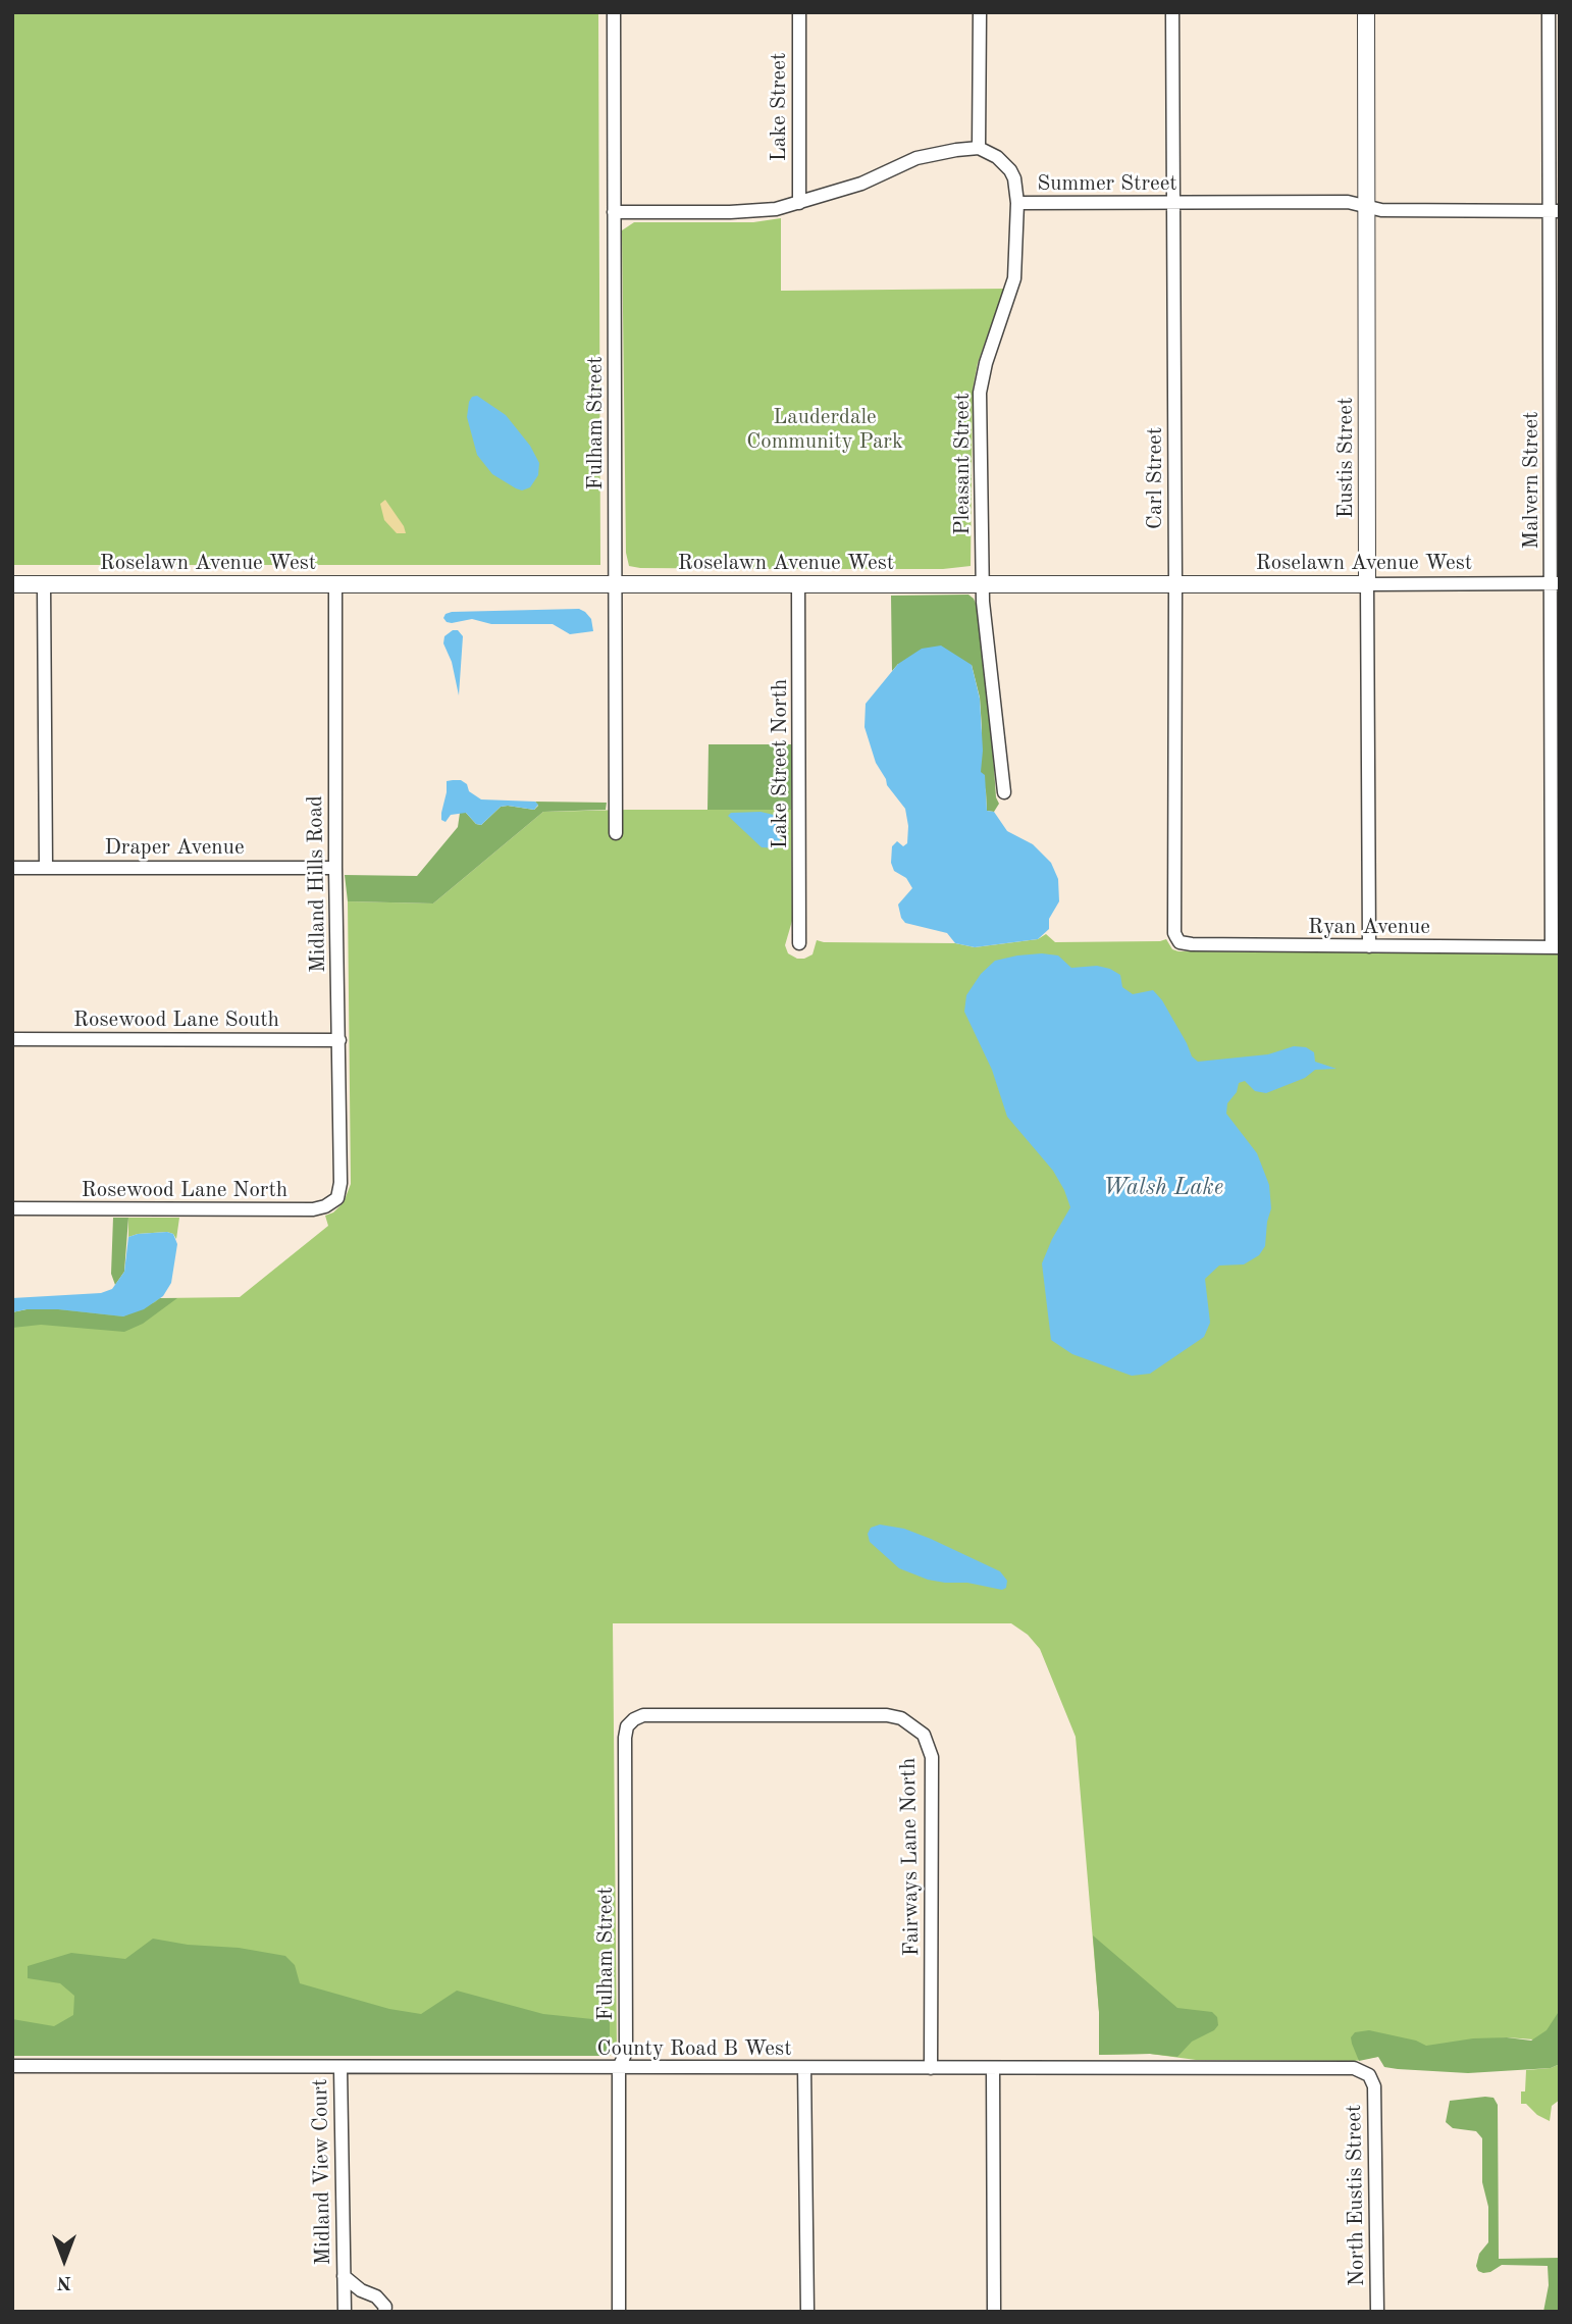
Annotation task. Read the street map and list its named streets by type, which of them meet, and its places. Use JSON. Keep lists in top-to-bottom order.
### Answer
{
  "streets": {
    "street": [
      "Lake Street",
      "Summer Street",
      "Fulham Street",
      "Eustis Street",
      "Pleasant Street",
      "Carl Street",
      "Malvern Street",
      "Roselawn Avenue West",
      "Lake Street North",
      "Draper Avenue",
      "Midland Hills Road",
      "Ryan Avenue",
      "Rosewood Lane South",
      "Rosewood Lane North",
      "Fairways Lane North",
      "County Road B West",
      "Midland View Court",
      "North Eustis Street"
    ]
  },
  "crossings": [
    ["Summer Street", "Eustis Street"],
    ["Summer Street", "Pleasant Street"],
    ["Summer Street", "Carl Street"],
    ["Summer Street", "Malvern Street"],
    ["Fulham Street", "Roselawn Avenue West"],
    ["Fulham Street", "Fairways Lane North"],
    ["Fulham Street", "County Road B West"],
    ["Eustis Street", "Roselawn Avenue West"],
    ["Eustis Street", "Ryan Avenue"],
    ["Pleasant Street", "Roselawn Avenue West"],
    ["Carl Street", "Roselawn Avenue West"],
    ["Carl Street", "Ryan Avenue"],
    ["Malvern Street", "Roselawn Avenue West"],
    ["Malvern Street", "Ryan Avenue"],
    ["Roselawn Avenue West", "Lake Street North"],
    ["Roselawn Avenue West", "Midland Hills Road"],
    ["Draper Avenue", "Midland Hills Road"],
    ["Midland Hills Road", "Rosewood Lane South"],
    ["Midland Hills Road", "Rosewood Lane North"],
    ["Fairways Lane North", "County Road B West"],
    ["County Road B West", "Midland View Court"],
    ["County Road B West", "North Eustis Street"]
  ],
  "water": ["Walsh Lake"],
  "parks": ["Lauderdale Community Park"],
  "north": "bottom"
}
